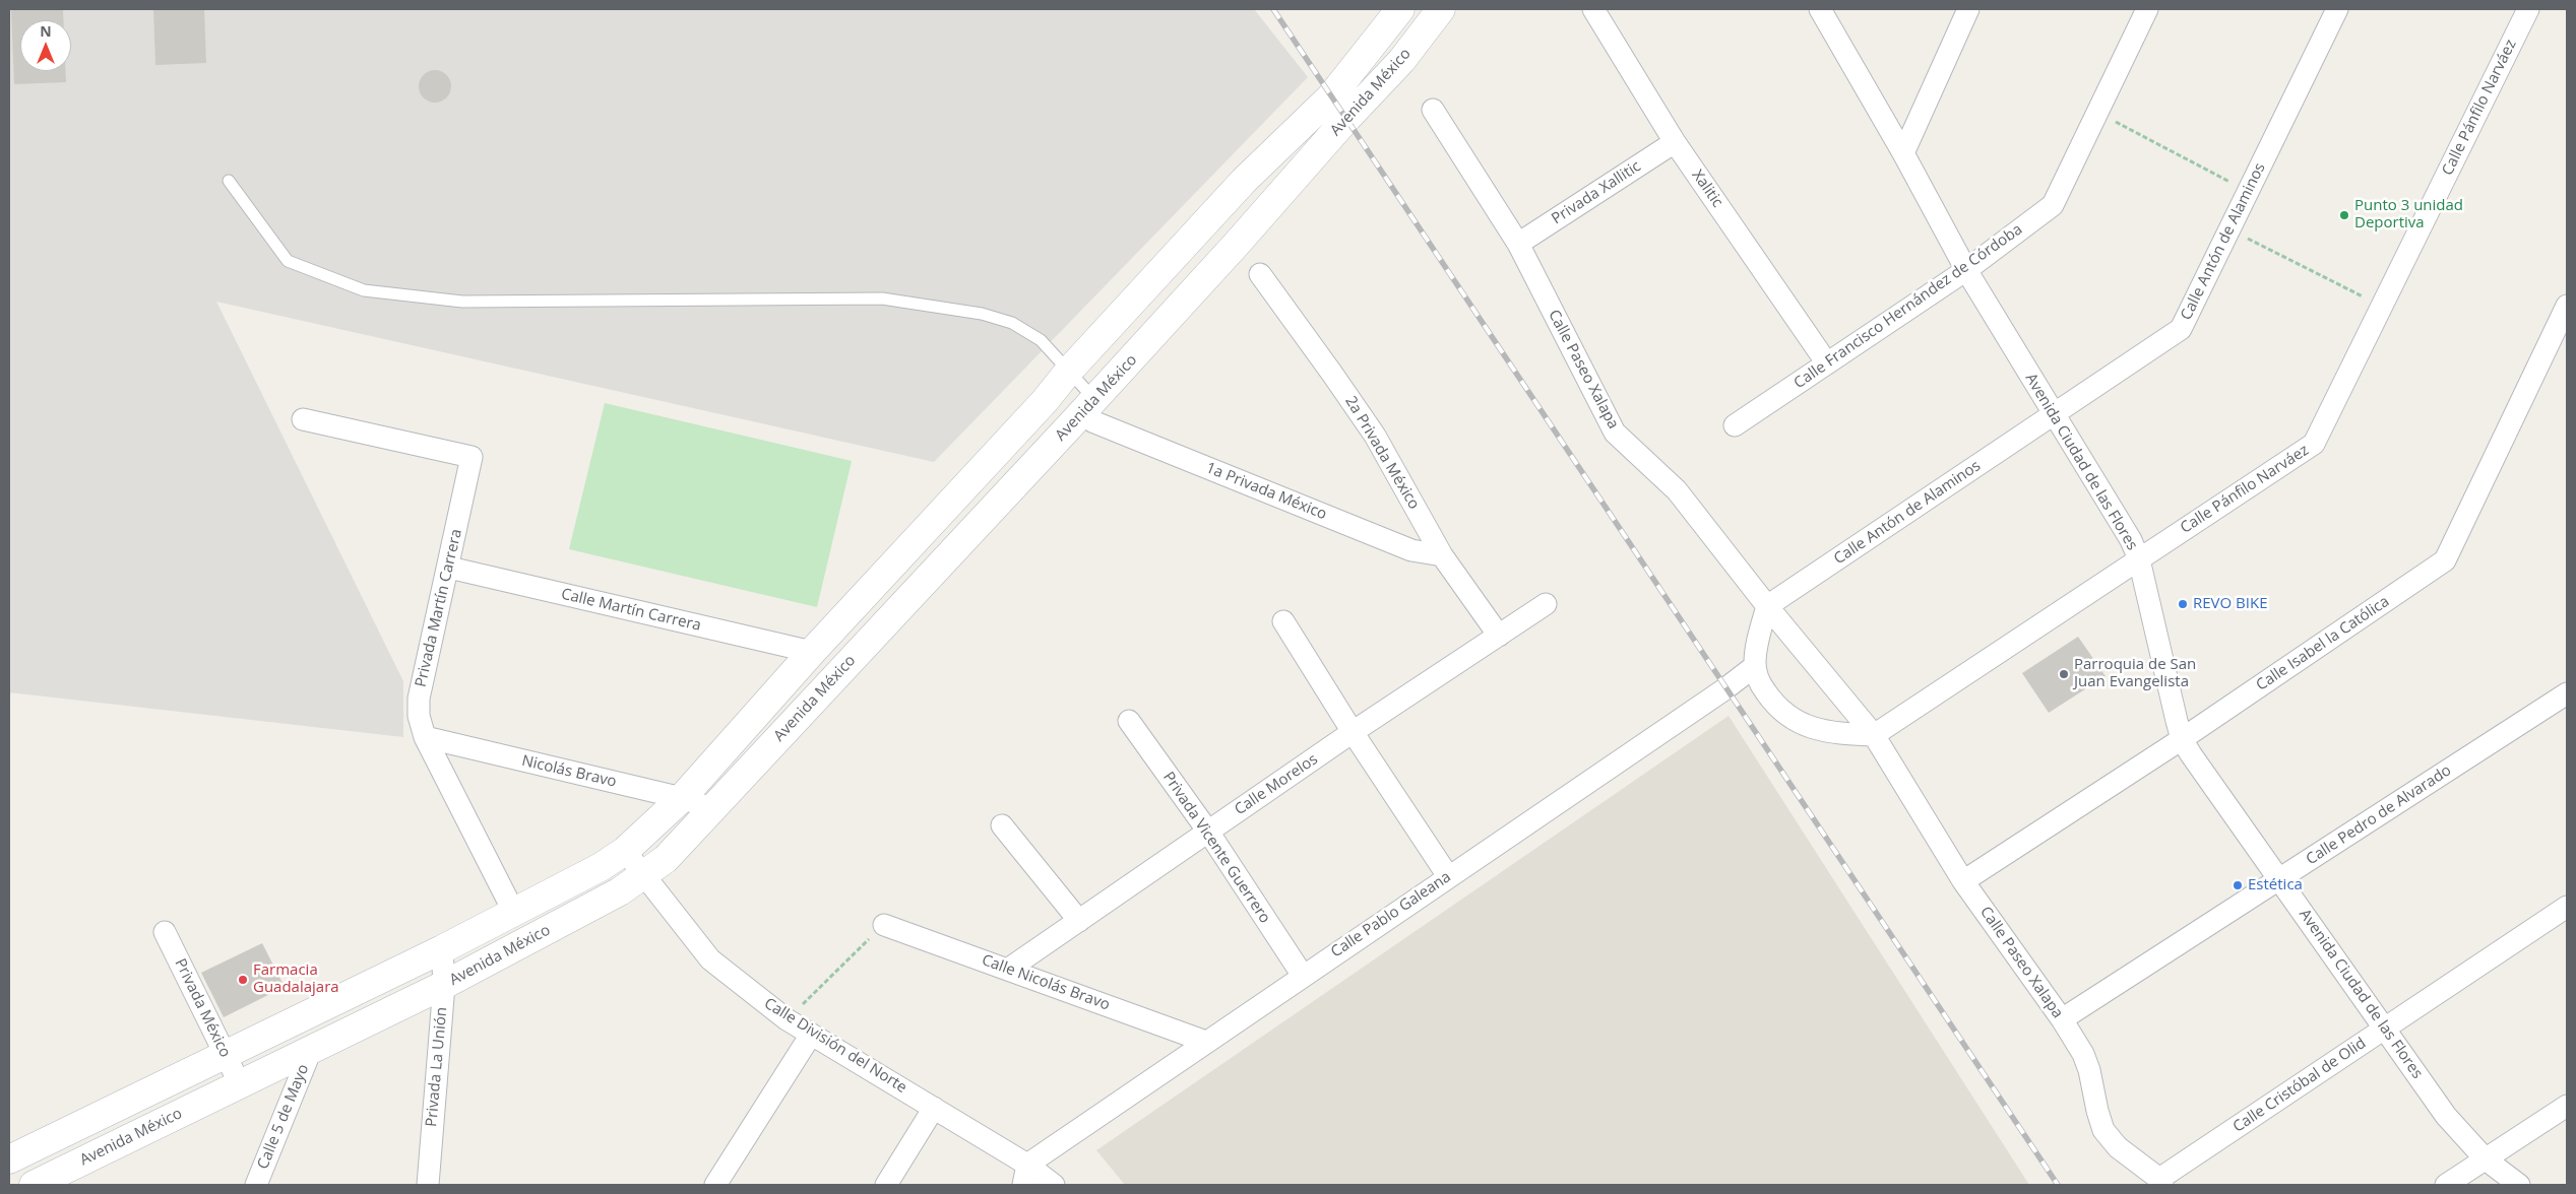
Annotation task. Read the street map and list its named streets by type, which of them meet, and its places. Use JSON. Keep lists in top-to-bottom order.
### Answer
{
  "streets": {
    "main road": ["Avenida México"],
    "street": [
      "Calle Pánfilo Narváez",
      "Xalitic",
      "Privada Xallitic",
      "Calle Antón de Alaminos",
      "Calle Francisco Hernández de Córdoba",
      "Calle Paseo Xalapa",
      "2a Privada México",
      "Avenida Ciudad de las Flores",
      "1a Privada México",
      "Privada Martín Carrera",
      "Calle Martín Carrera",
      "Calle Isabel la Católica",
      "Nicolás Bravo",
      "Calle Morelos",
      "Calle Pedro de Alvarado",
      "Privada Vicente Guerrero",
      "Calle Pablo Galeana",
      "Calle Nicolás Bravo",
      "Privada México",
      "Calle División del Norte",
      "Privada La Unión",
      "Calle Cristóbal de Olid",
      "Calle 5 de Mayo"
    ]
  },
  "crossings": [
    ["Avenida México", "1a Privada México"],
    ["Avenida México", "Privada Martín Carrera"],
    ["Avenida México", "Calle Martín Carrera"],
    ["Avenida México", "Nicolás Bravo"],
    ["Avenida México", "Privada México"],
    ["Avenida México", "Calle División del Norte"],
    ["Avenida México", "Privada La Unión"],
    ["Avenida México", "Calle 5 de Mayo"],
    ["Calle Pánfilo Narváez", "Calle Paseo Xalapa"],
    ["Calle Pánfilo Narváez", "Avenida Ciudad de las Flores"],
    ["Xalitic", "Privada Xallitic"],
    ["Xalitic", "Calle Francisco Hernández de Córdoba"],
    ["Privada Xallitic", "Calle Paseo Xalapa"],
    ["Calle Antón de Alaminos", "Calle Paseo Xalapa"],
    ["Calle Antón de Alaminos", "Avenida Ciudad de las Flores"],
    ["Calle Francisco Hernández de Córdoba", "Avenida Ciudad de las Flores"],
    ["Calle Paseo Xalapa", "Calle Isabel la Católica"],
    ["Calle Paseo Xalapa", "Calle Pedro de Alvarado"],
    ["Calle Paseo Xalapa", "Calle Cristóbal de Olid"],
    ["2a Privada México", "1a Privada México"],
    ["2a Privada México", "Calle Morelos"],
    ["Avenida Ciudad de las Flores", "Calle Isabel la Católica"],
    ["Avenida Ciudad de las Flores", "Calle Pedro de Alvarado"],
    ["Avenida Ciudad de las Flores", "Calle Cristóbal de Olid"],
    ["Privada Martín Carrera", "Calle Martín Carrera"],
    ["Privada Martín Carrera", "Nicolás Bravo"],
    ["Calle Morelos", "Privada Vicente Guerrero"],
    ["Calle Morelos", "Calle Nicolás Bravo"],
    ["Privada Vicente Guerrero", "Calle Pablo Galeana"],
    ["Calle Pablo Galeana", "Calle Nicolás Bravo"],
    ["Calle Pablo Galeana", "Calle División del Norte"]
  ],
  "places": [
    "Punto 3 unidad Deportiva",
    "REVO BIKE",
    "Parroquia de San Juan Evangelista",
    "Estética",
    "Farmacia Guadalajara"
  ],
  "north": "top"
}
